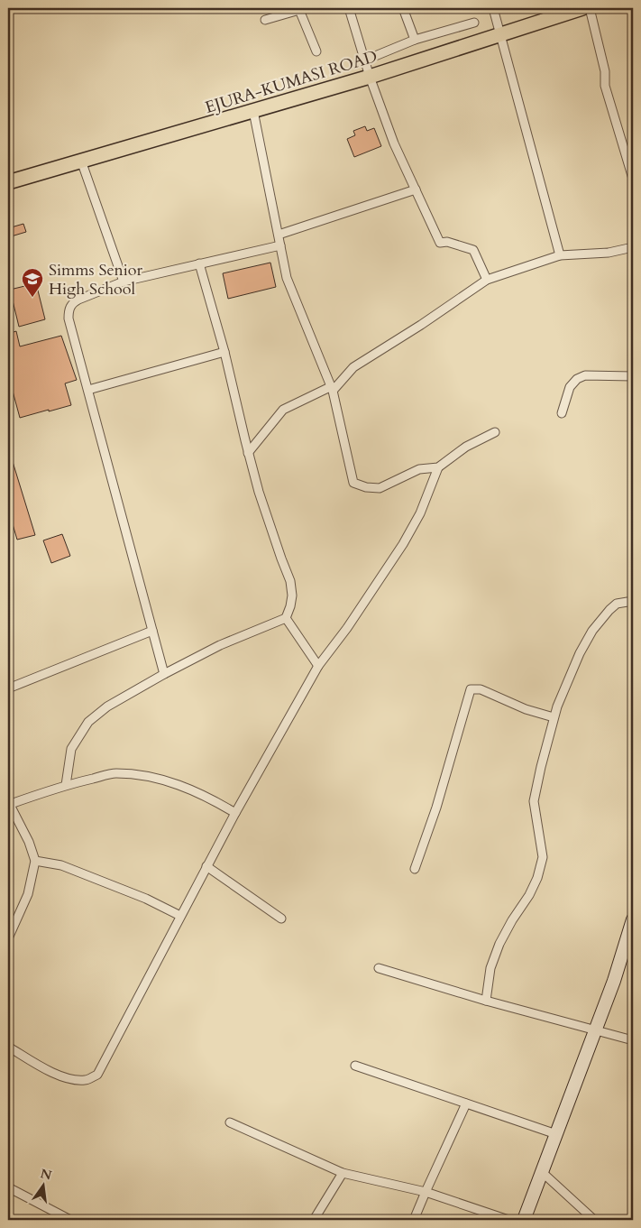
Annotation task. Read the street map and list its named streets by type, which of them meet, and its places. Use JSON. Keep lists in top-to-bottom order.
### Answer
{
  "streets": {
    "main road": ["EJURA-KUMASI ROAD"]
  },
  "places": {
    "school or university": ["Simms Senior High School"]
  },
  "north": "top"
}
